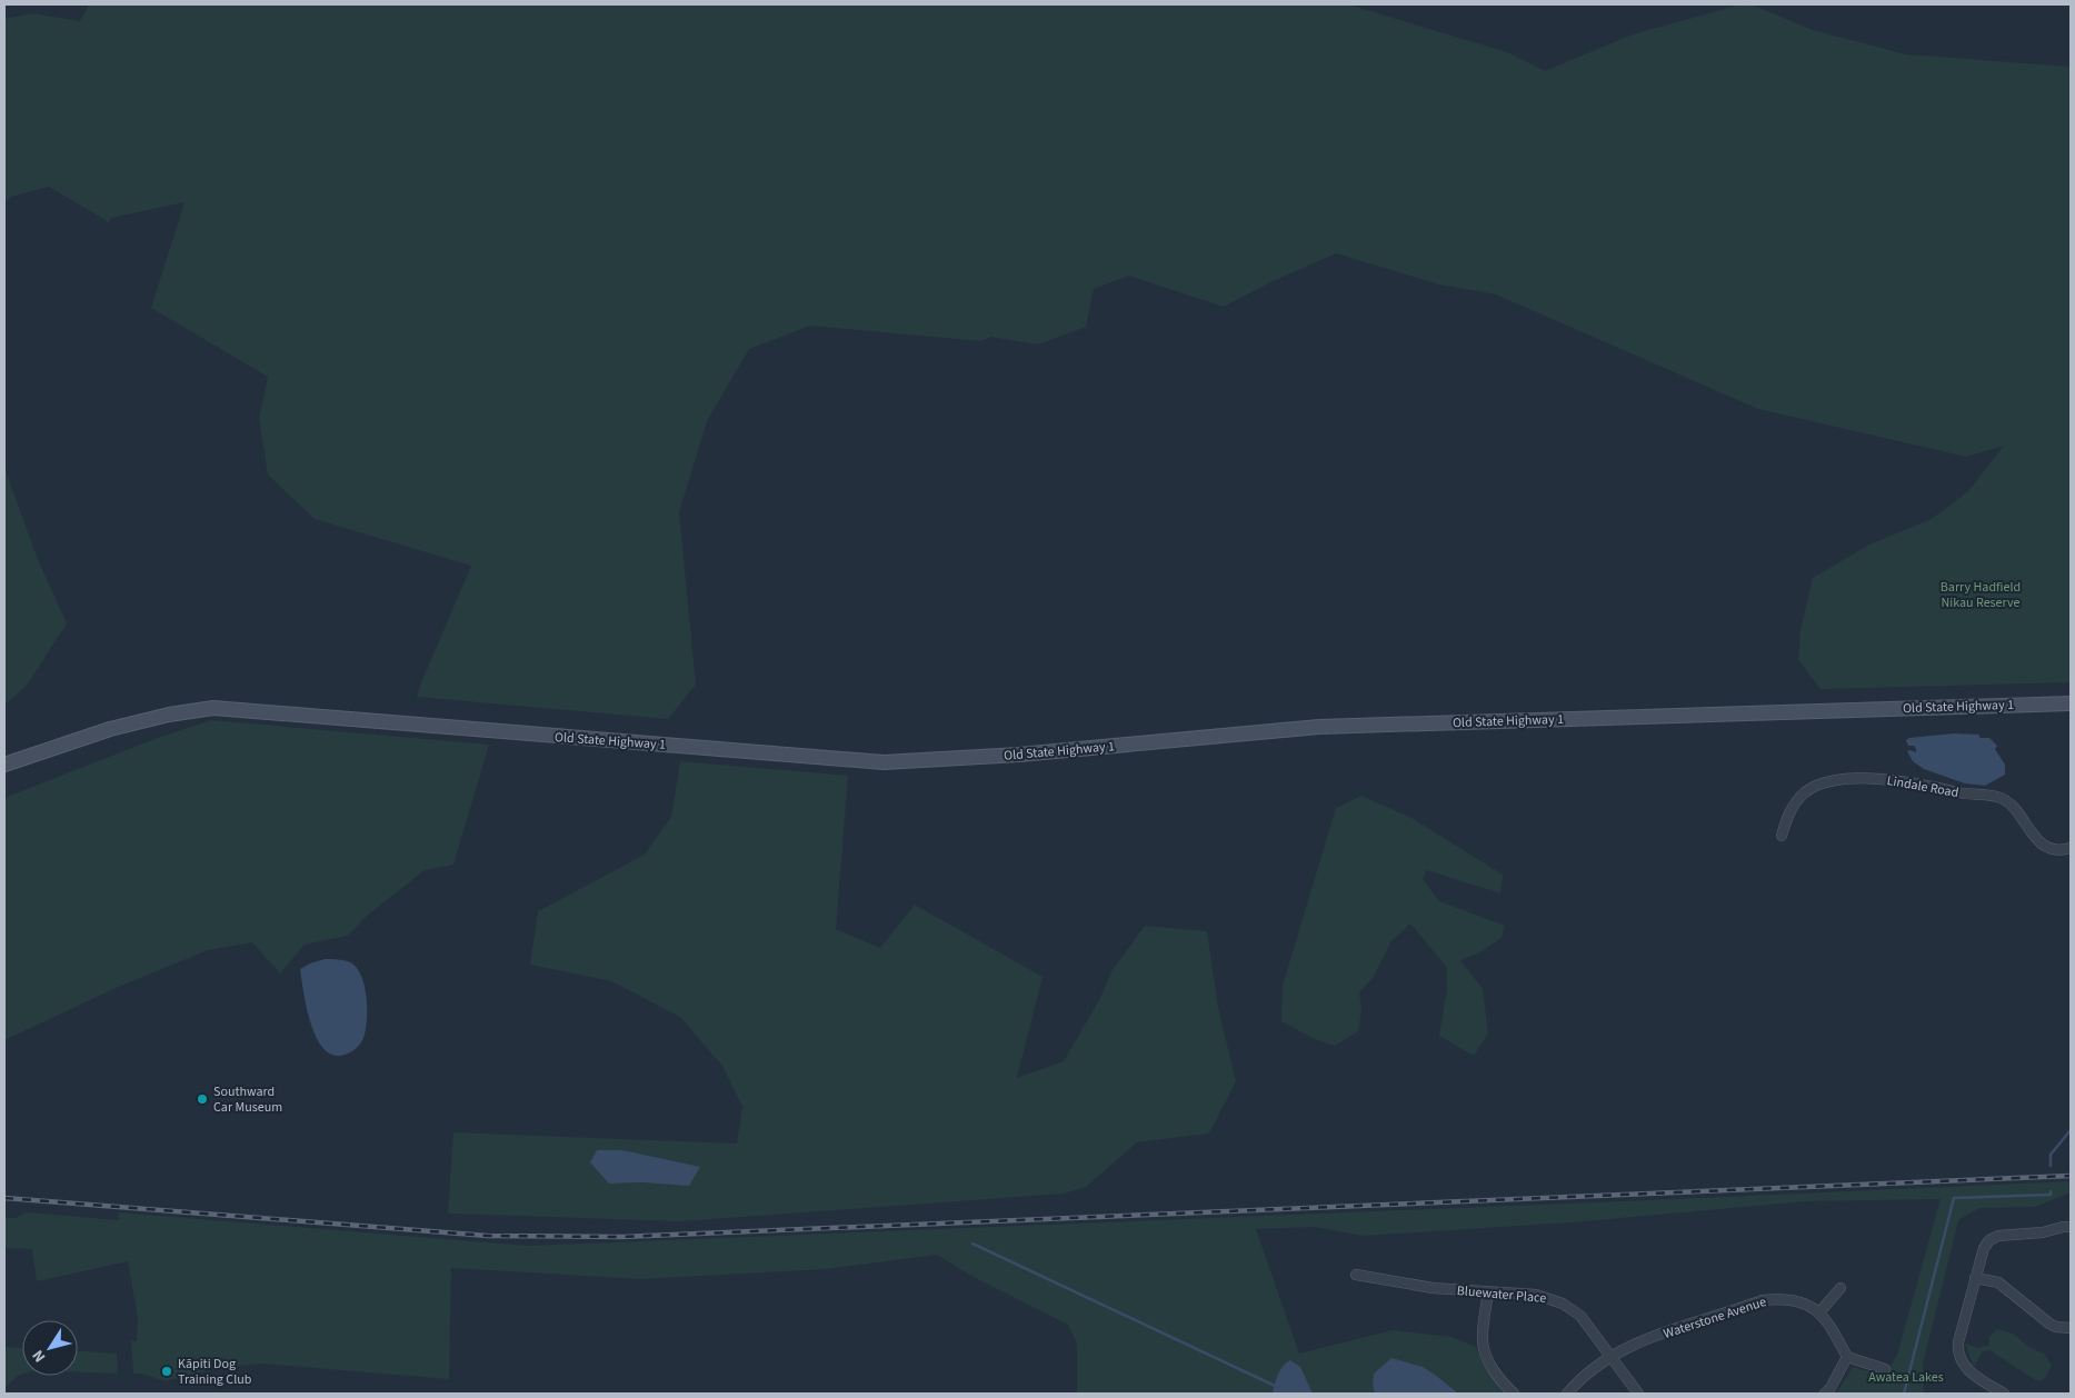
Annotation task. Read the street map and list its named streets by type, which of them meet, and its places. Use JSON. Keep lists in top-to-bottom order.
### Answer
{
  "streets": {
    "main road": ["Old State Highway 1"],
    "street": ["Lindale Road", "Bluewater Place", "Waterstone Avenue"]
  },
  "crossings": [
    ["Bluewater Place", "Waterstone Avenue"]
  ],
  "parks": ["Barry Hadfield Nikau Reserve", "Awatea Lakes"],
  "places": ["Southward Car Museum", "Kāpiti Dog Training Club"],
  "north": "bottom left"
}
